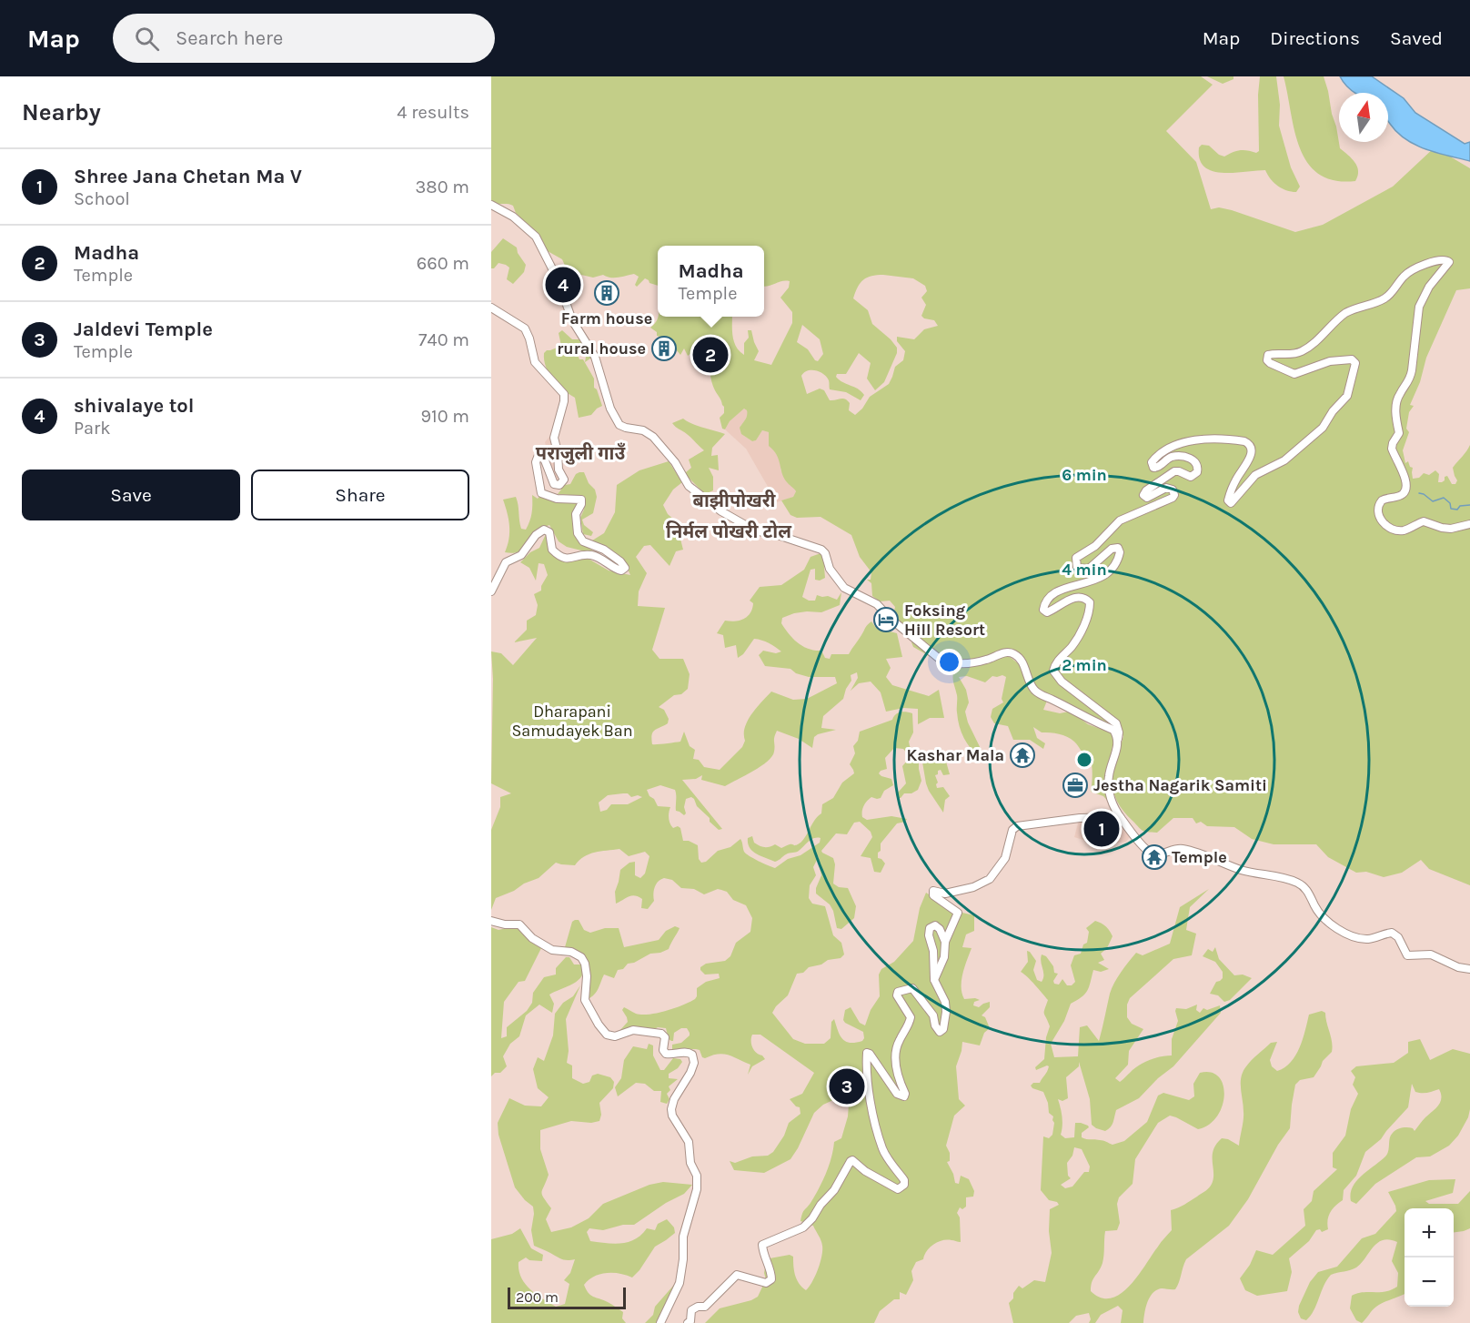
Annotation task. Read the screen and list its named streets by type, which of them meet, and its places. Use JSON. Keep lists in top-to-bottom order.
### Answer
{
  "districts": ["पराजुली गाउँ", "बाझीपोखरी", "निर्मल पोखरी टोल"],
  "parks": ["Dharapani Samudayek Ban"],
  "places": {
    "building": ["Farm house", "rural house"],
    "hotel": ["Foksing Hill Resort"],
    "temple": ["Kashar Mala", "Temple"],
    "office": ["Jestha Nagarik Samiti"]
  },
  "scale_bar": "200 m",
  "north": "top",
  "page": {
    "header": "Map",
    "search": "Search here",
    "nav": ["Map", "Directions", "Saved"],
    "heading": ["Nearby", "4 results"],
    "list": [
      {
        "mark": "1",
        "name": "Shree Jana Chetan Ma V",
        "note": "School",
        "value": "380 m"
      },
      {
        "mark": "2",
        "name": "Madha",
        "note": "Temple",
        "value": "660 m"
      },
      {
        "mark": "3",
        "name": "Jaldevi Temple",
        "note": "Temple",
        "value": "740 m"
      },
      {
        "mark": "4",
        "name": "shivalaye tol",
        "note": "Park",
        "value": "910 m"
      }
    ],
    "popup": ["Madha", "Temple"],
    "pins": [
      "4",
      "2",
      "1",
      "3"
    ],
    "buttons": ["Save", "Share"],
    "map_buttons": ["+", "−"],
    "scale": "200 m"
  },
  "rings": ["6 min", "4 min", "2 min"]
}
